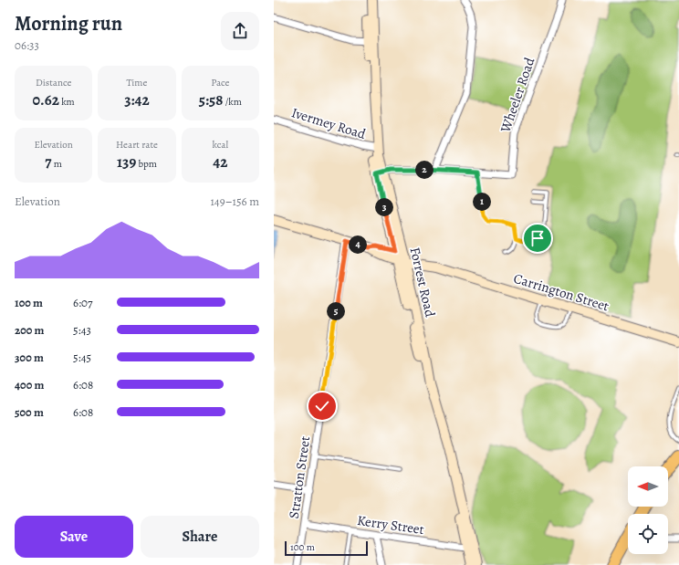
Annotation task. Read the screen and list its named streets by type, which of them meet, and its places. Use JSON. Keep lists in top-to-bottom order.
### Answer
{
  "streets": {
    "main road": ["Forrest Road", "Carrington Street"],
    "street": [
      "Wheeler Road",
      "Ivermey Road",
      "Stratton Street",
      "Kerry Street"
    ]
  },
  "crossings": [
    ["Wheeler Road", "Forrest Road"],
    ["Ivermey Road", "Forrest Road"],
    ["Forrest Road", "Carrington Street"],
    ["Forrest Road", "Kerry Street"],
    ["Carrington Street", "Stratton Street"],
    ["Stratton Street", "Kerry Street"]
  ],
  "scale_bar": "100 m",
  "north": "left",
  "page": {
    "heading": ["Morning run", "06:33"],
    "stats": [
      ["Distance", "0.62 km"],
      ["Time", "3:42"],
      ["Pace", "5:58 /km"],
      ["Elevation", "7 m"],
      ["Heart rate", "139 bpm"],
      ["kcal", "42"]
    ],
    "pins": [
      "2",
      "1",
      "3",
      "4",
      "5"
    ],
    "chart": ["Elevation", "149–156 m"],
    "list": [
      {
        "name": "100 m",
        "note": "6:07"
      },
      {
        "name": "200 m",
        "note": "5:43"
      },
      {
        "name": "300 m",
        "note": "5:45"
      },
      {
        "name": "400 m",
        "note": "6:08"
      },
      {
        "name": "500 m",
        "note": "6:08"
      }
    ],
    "buttons": ["Save", "Share"],
    "scale": "100 m"
  }
}
